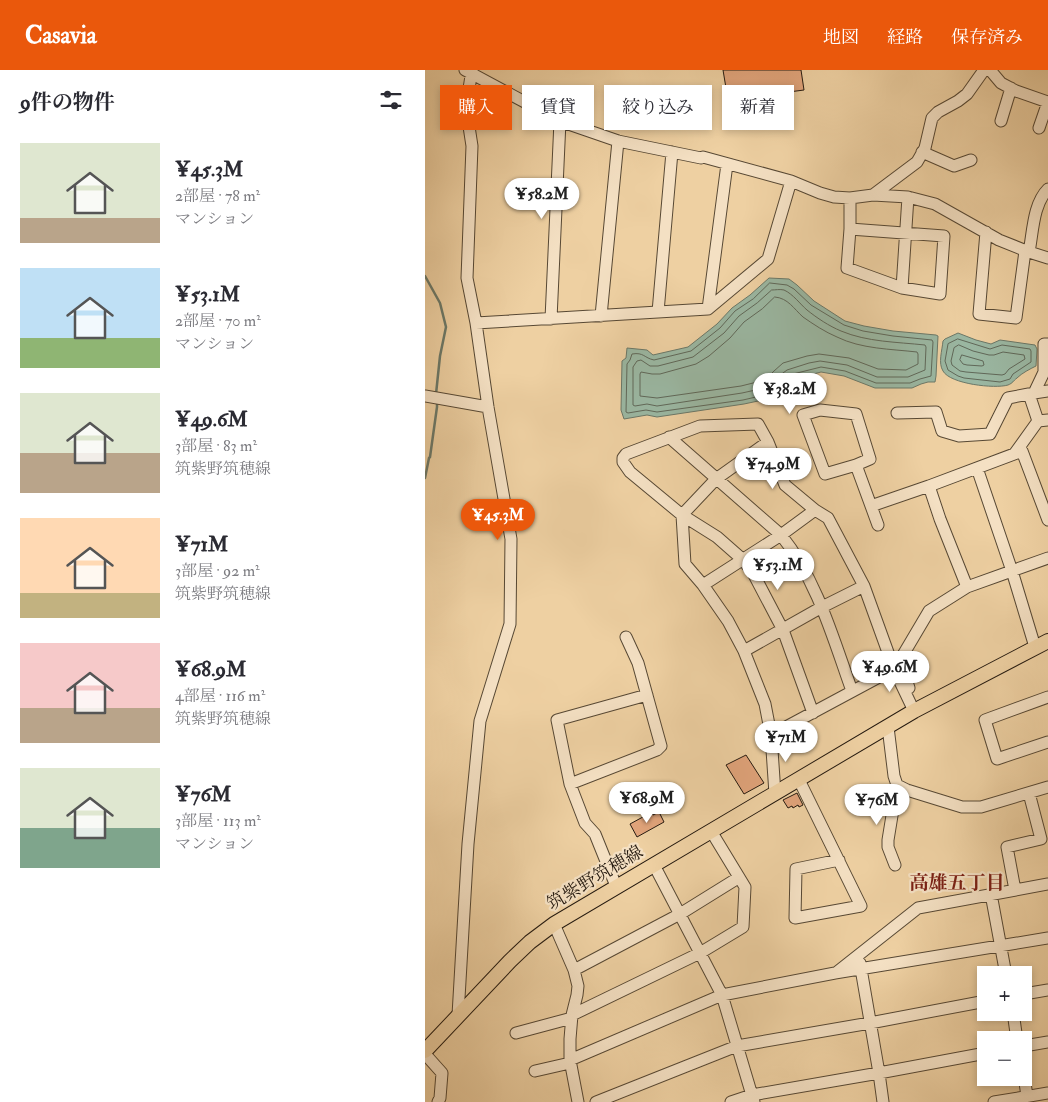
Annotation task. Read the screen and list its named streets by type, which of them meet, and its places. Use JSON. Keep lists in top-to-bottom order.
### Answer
{
  "streets": {
    "main road": ["筑紫野筑穂線"]
  },
  "districts": ["高雄五丁目"],
  "page": {
    "header": "Casavia",
    "nav": ["地図", "経路", "保存済み"],
    "heading": "9件の物件",
    "chip": [
      "購入",
      "賃貸",
      "絞り込み",
      "新着"
    ],
    "list": [
      {
        "name": "¥45.3M",
        "note": "2部屋 · 78 m² · マンション"
      },
      {
        "name": "¥53.1M",
        "note": "2部屋 · 70 m² · マンション"
      },
      {
        "name": "¥49.6M",
        "note": "3部屋 · 83 m² · 筑紫野筑穂線"
      },
      {
        "name": "¥71M",
        "note": "3部屋 · 92 m² · 筑紫野筑穂線"
      },
      {
        "name": "¥68.9M",
        "note": "4部屋 · 116 m² · 筑紫野筑穂線"
      },
      {
        "name": "¥76M",
        "note": "3部屋 · 113 m² · マンション"
      }
    ],
    "price": [
      "¥58.2M",
      "¥38.2M",
      "¥74.9M",
      "¥45.3M",
      "¥53.1M",
      "¥49.6M",
      "¥71M",
      "¥68.9M",
      "¥76M"
    ],
    "map_buttons": ["+", "−"]
  }
}
